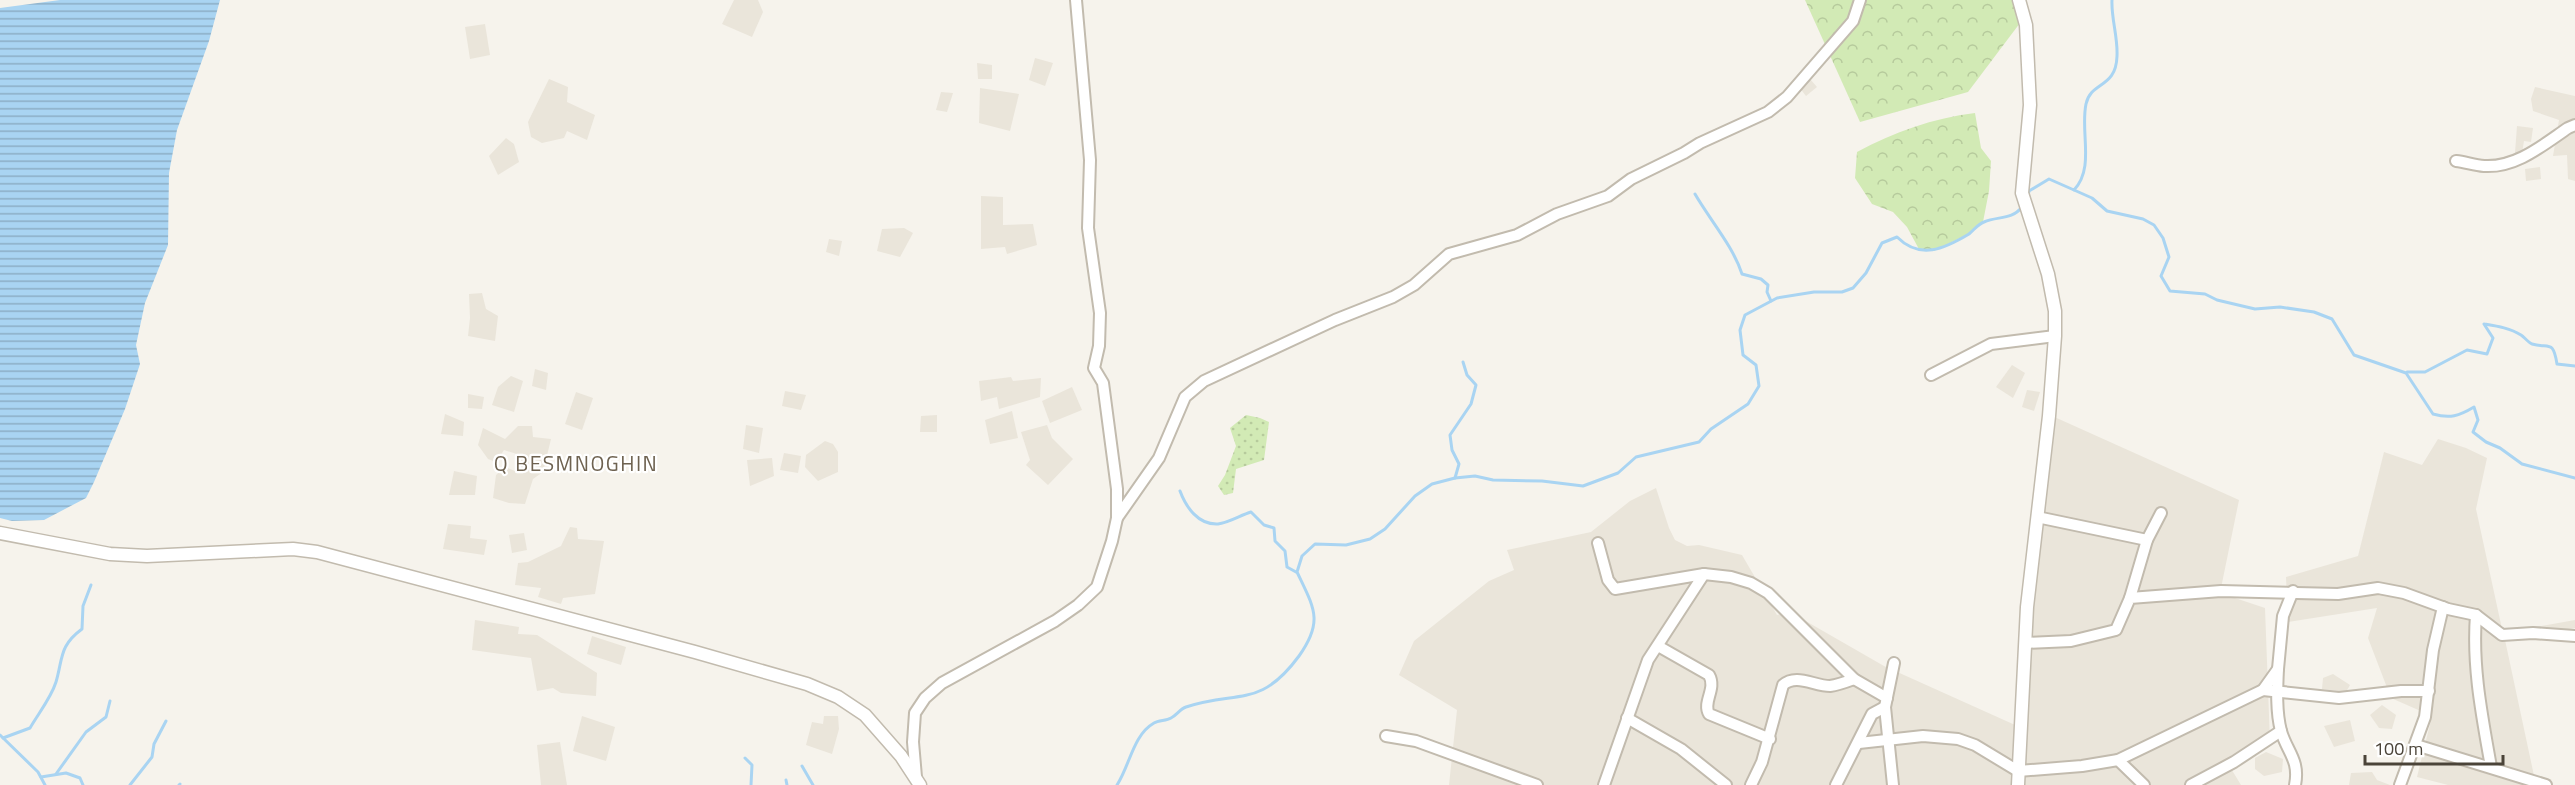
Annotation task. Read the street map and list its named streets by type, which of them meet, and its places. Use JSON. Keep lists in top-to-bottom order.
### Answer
{
  "districts": ["Q BESMNOGHIN"],
  "scale_bar": "100 m"
}
